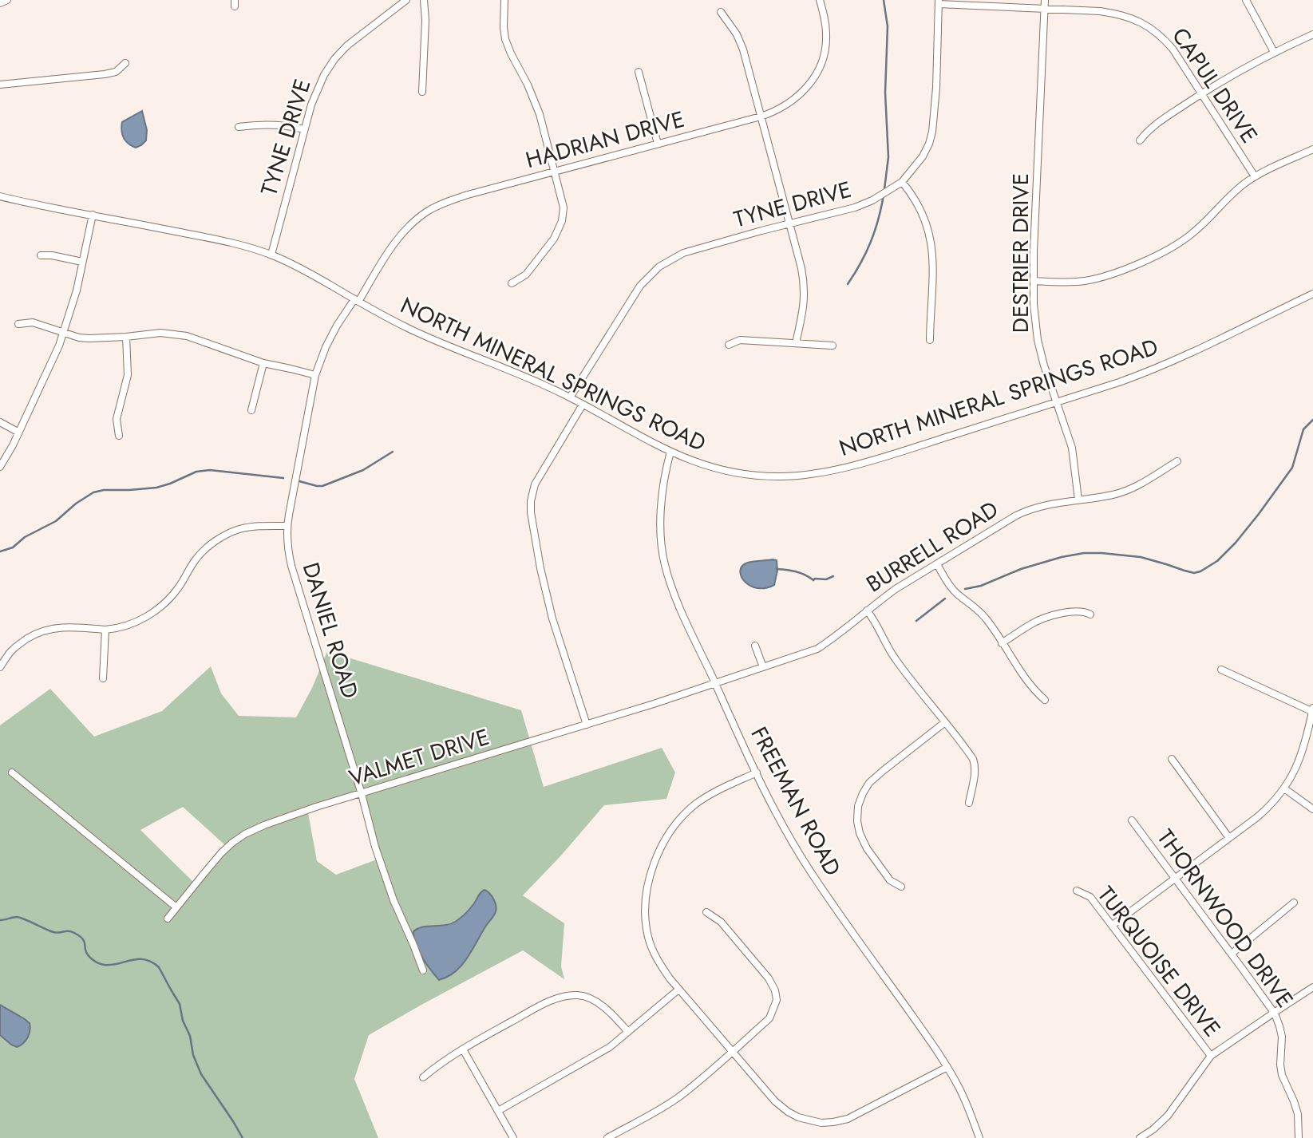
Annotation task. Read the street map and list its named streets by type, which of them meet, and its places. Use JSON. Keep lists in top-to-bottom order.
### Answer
{
  "streets": {
    "street": [
      "CAPUL DRIVE",
      "TYNE DRIVE",
      "HADRIAN DRIVE",
      "DESTRIER DRIVE",
      "NORTH MINERAL SPRINGS ROAD",
      "BURRELL ROAD",
      "DANIEL ROAD",
      "VALMET DRIVE",
      "FREEMAN ROAD",
      "THORNWOOD DRIVE",
      "TURQUOISE DRIVE"
    ]
  },
  "crossings": [
    ["CAPUL DRIVE", "TYNE DRIVE"],
    ["CAPUL DRIVE", "DESTRIER DRIVE"],
    ["TYNE DRIVE", "NORTH MINERAL SPRINGS ROAD"],
    ["HADRIAN DRIVE", "NORTH MINERAL SPRINGS ROAD"],
    ["HADRIAN DRIVE", "DANIEL ROAD"],
    ["DESTRIER DRIVE", "NORTH MINERAL SPRINGS ROAD"],
    ["DESTRIER DRIVE", "BURRELL ROAD"],
    ["NORTH MINERAL SPRINGS ROAD", "DANIEL ROAD"],
    ["NORTH MINERAL SPRINGS ROAD", "FREEMAN ROAD"],
    ["BURRELL ROAD", "VALMET DRIVE"],
    ["BURRELL ROAD", "FREEMAN ROAD"],
    ["DANIEL ROAD", "VALMET DRIVE"],
    ["VALMET DRIVE", "FREEMAN ROAD"]
  ]
}
